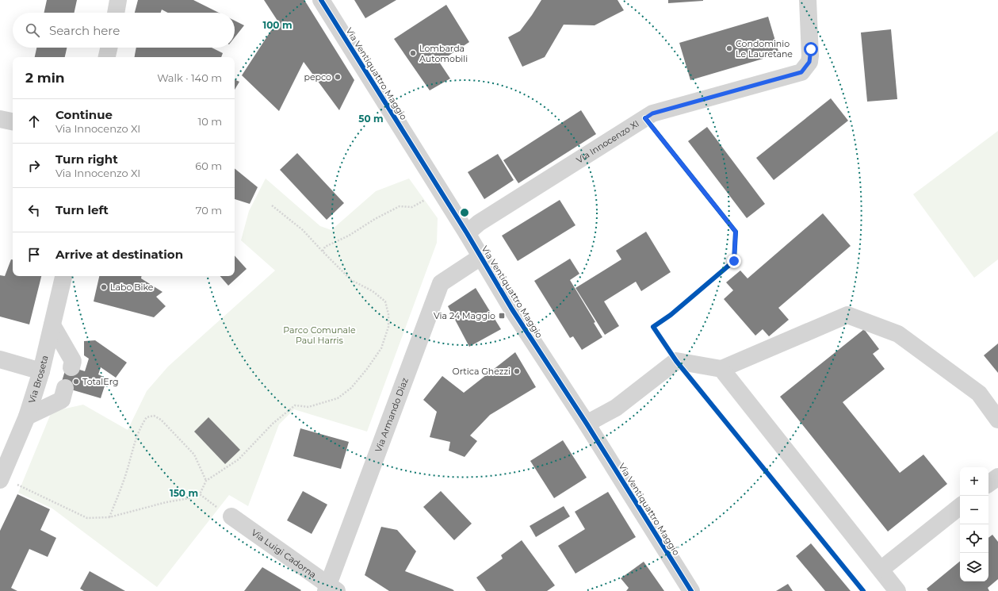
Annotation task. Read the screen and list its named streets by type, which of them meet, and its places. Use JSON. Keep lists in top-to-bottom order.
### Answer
{
  "streets": {
    "street": [
      "Via Ventiquattro Maggio",
      "Via Innocenzo XI",
      "Via Broseta",
      "Via Armando Diaz",
      "Via Luigi Cadorna"
    ]
  },
  "crossings": [
    ["Via Ventiquattro Maggio", "Via Innocenzo XI"],
    ["Via Ventiquattro Maggio", "Via Armando Diaz"],
    ["Via Armando Diaz", "Via Luigi Cadorna"]
  ],
  "parks": ["Parco Comunale Paul Harris"],
  "places": {
    "other": [
      "Condominio Le Lauretane",
      "Lombarda Automobili",
      "pepco",
      "Labo Bike",
      "Ortica Ghezzi",
      "TotalErg"
    ],
    "transit": ["Via 24 Maggio"]
  },
  "page": {
    "search": "Search here",
    "heading": ["2 min", "Walk · 140 m"],
    "list": [
      ["Continue", "Via Innocenzo XI", "10 m"],
      ["Turn right", "Via Innocenzo XI", "60 m"],
      ["Turn left", "70 m"],
      "Arrive at destination"
    ],
    "map_buttons": ["+", "−"]
  },
  "rings": ["100 m", "50 m", "150 m"]
}
